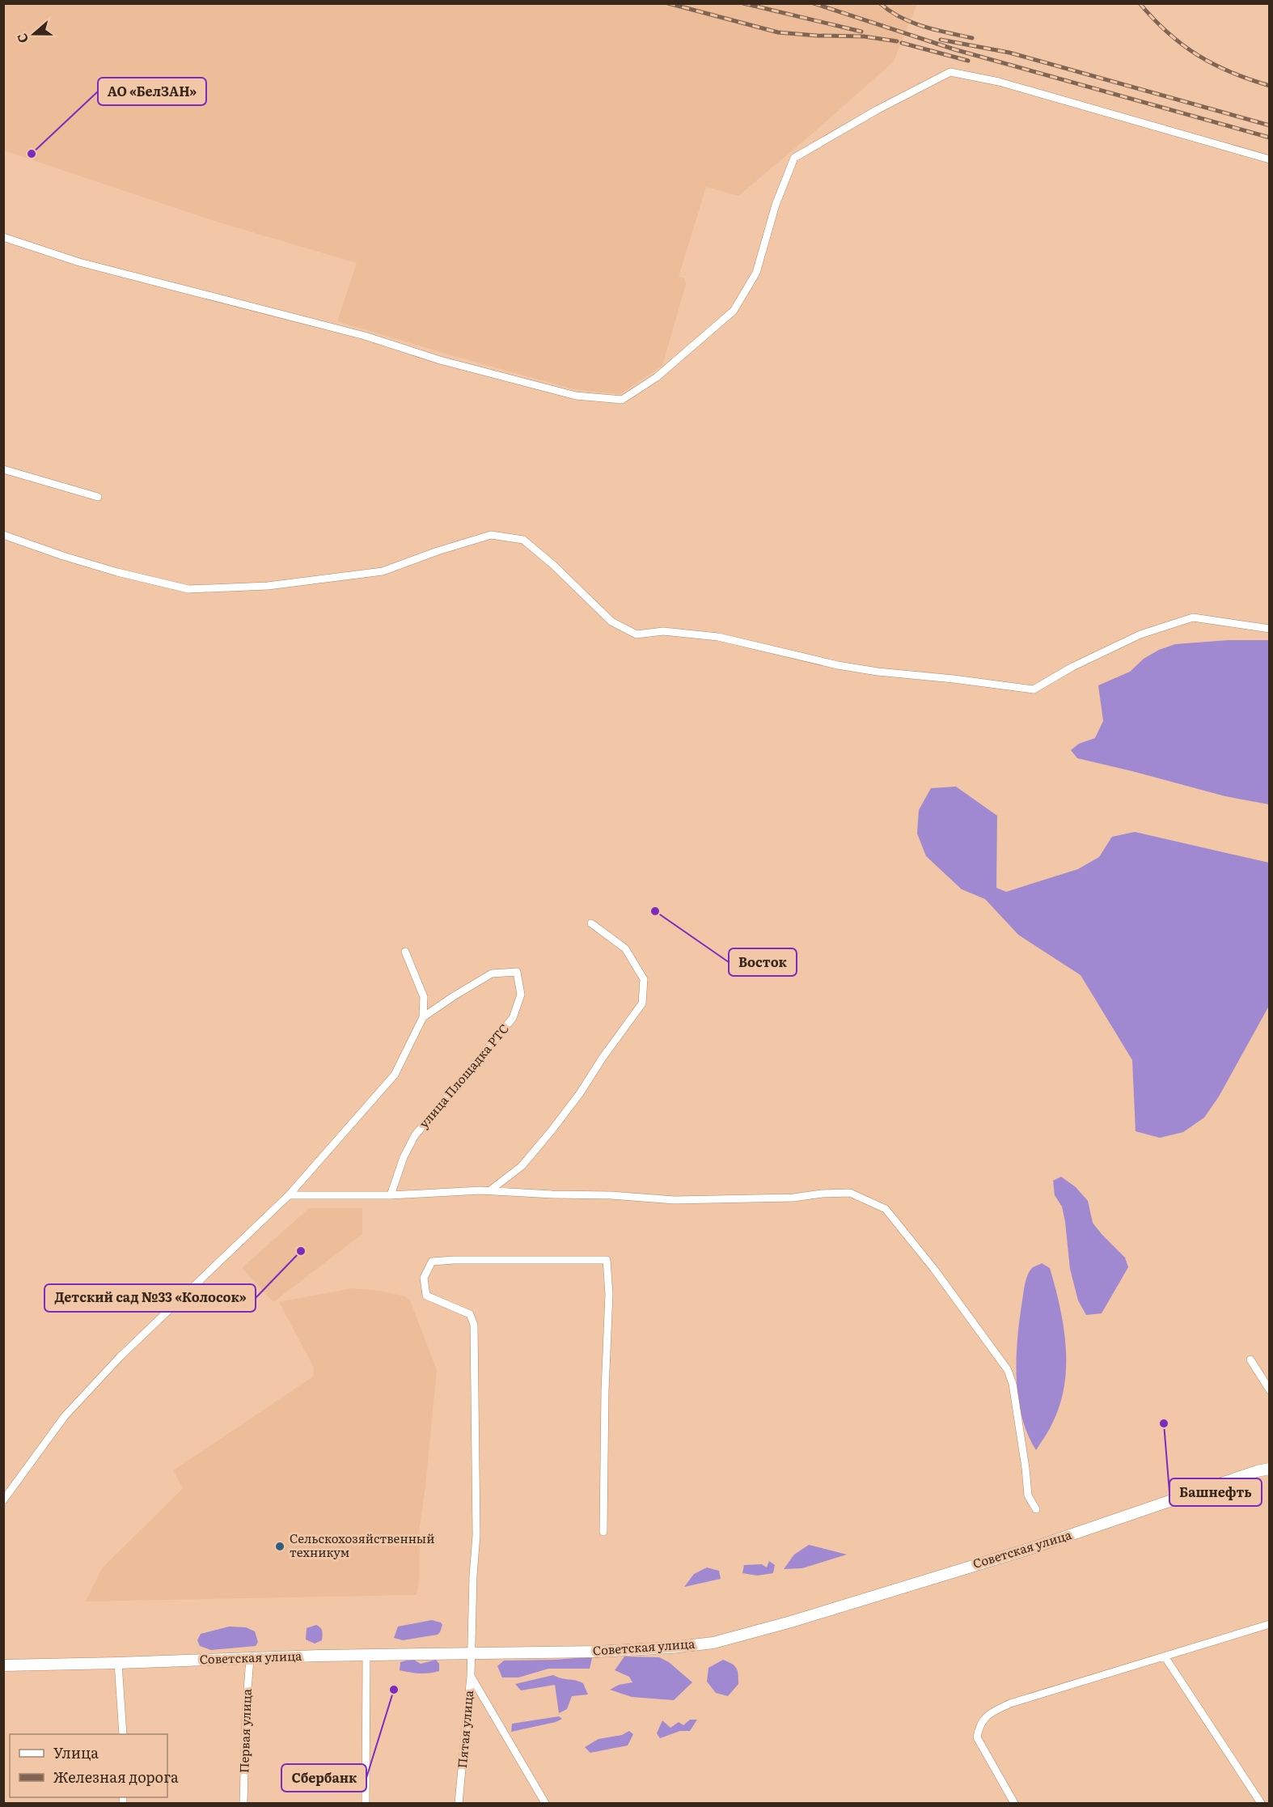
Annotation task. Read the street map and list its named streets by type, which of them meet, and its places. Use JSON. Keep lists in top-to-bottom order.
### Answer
{
  "streets": {
    "main road": ["Советская улица"],
    "street": ["улица Площадка РТС", "Пятая улица", "Первая улица"]
  },
  "crossings": [
    ["Советская улица", "Пятая улица"],
    ["Советская улица", "Первая улица"]
  ],
  "places": [
    "АО «БелЗАН»",
    "Восток",
    "Детский сад №33 «Колосок»",
    "Башнефть",
    "Сельскохозяйственный техникум",
    "Сбербанк"
  ],
  "legend": ["Улица", "Железная дорога"],
  "north": "left"
}
